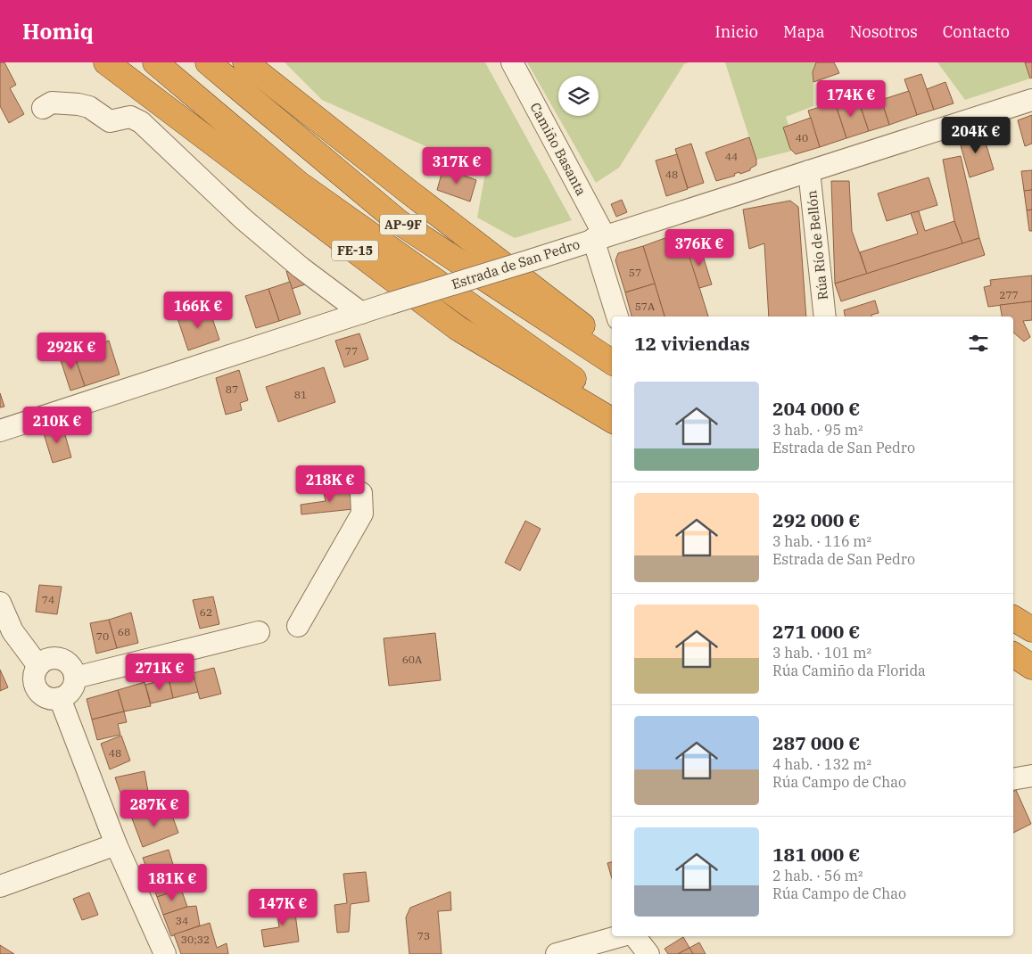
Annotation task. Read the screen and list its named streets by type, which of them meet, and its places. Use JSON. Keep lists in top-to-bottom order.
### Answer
{
  "streets": {
    "highway": ["AP-9F", "FE-15"],
    "street": ["Camiño Basanta", "Rúa Río de Bellón", "Estrada de San Pedro"]
  },
  "crossings": [
    ["Camiño Basanta", "Estrada de San Pedro"],
    ["Rúa Río de Bellón", "Estrada de San Pedro"]
  ],
  "house_numbers": [
    "40",
    "44",
    "48",
    "57",
    "277",
    "57A",
    "77",
    "87",
    "81",
    "74",
    "62",
    "68",
    "70",
    "60A",
    "48",
    "34",
    "73",
    "30;32"
  ],
  "page": {
    "header": "Homiq",
    "nav": [
      "Inicio",
      "Mapa",
      "Nosotros",
      "Contacto"
    ],
    "price": [
      "174K €",
      "204K €",
      "317K €",
      "376K €",
      "166K €",
      "292K €",
      "210K €",
      "218K €",
      "271K €",
      "287K €",
      "181K €",
      "147K €"
    ],
    "heading": "12 viviendas",
    "list": [
      {
        "name": "204 000 €",
        "note": "3 hab. · 95 m² · Estrada de San Pedro"
      },
      {
        "name": "292 000 €",
        "note": "3 hab. · 116 m² · Estrada de San Pedro"
      },
      {
        "name": "271 000 €",
        "note": "3 hab. · 101 m² · Rúa Camiño da Florida"
      },
      {
        "name": "287 000 €",
        "note": "4 hab. · 132 m² · Rúa Campo de Chao"
      },
      {
        "name": "181 000 €",
        "note": "2 hab. · 56 m² · Rúa Campo de Chao"
      }
    ]
  }
}
